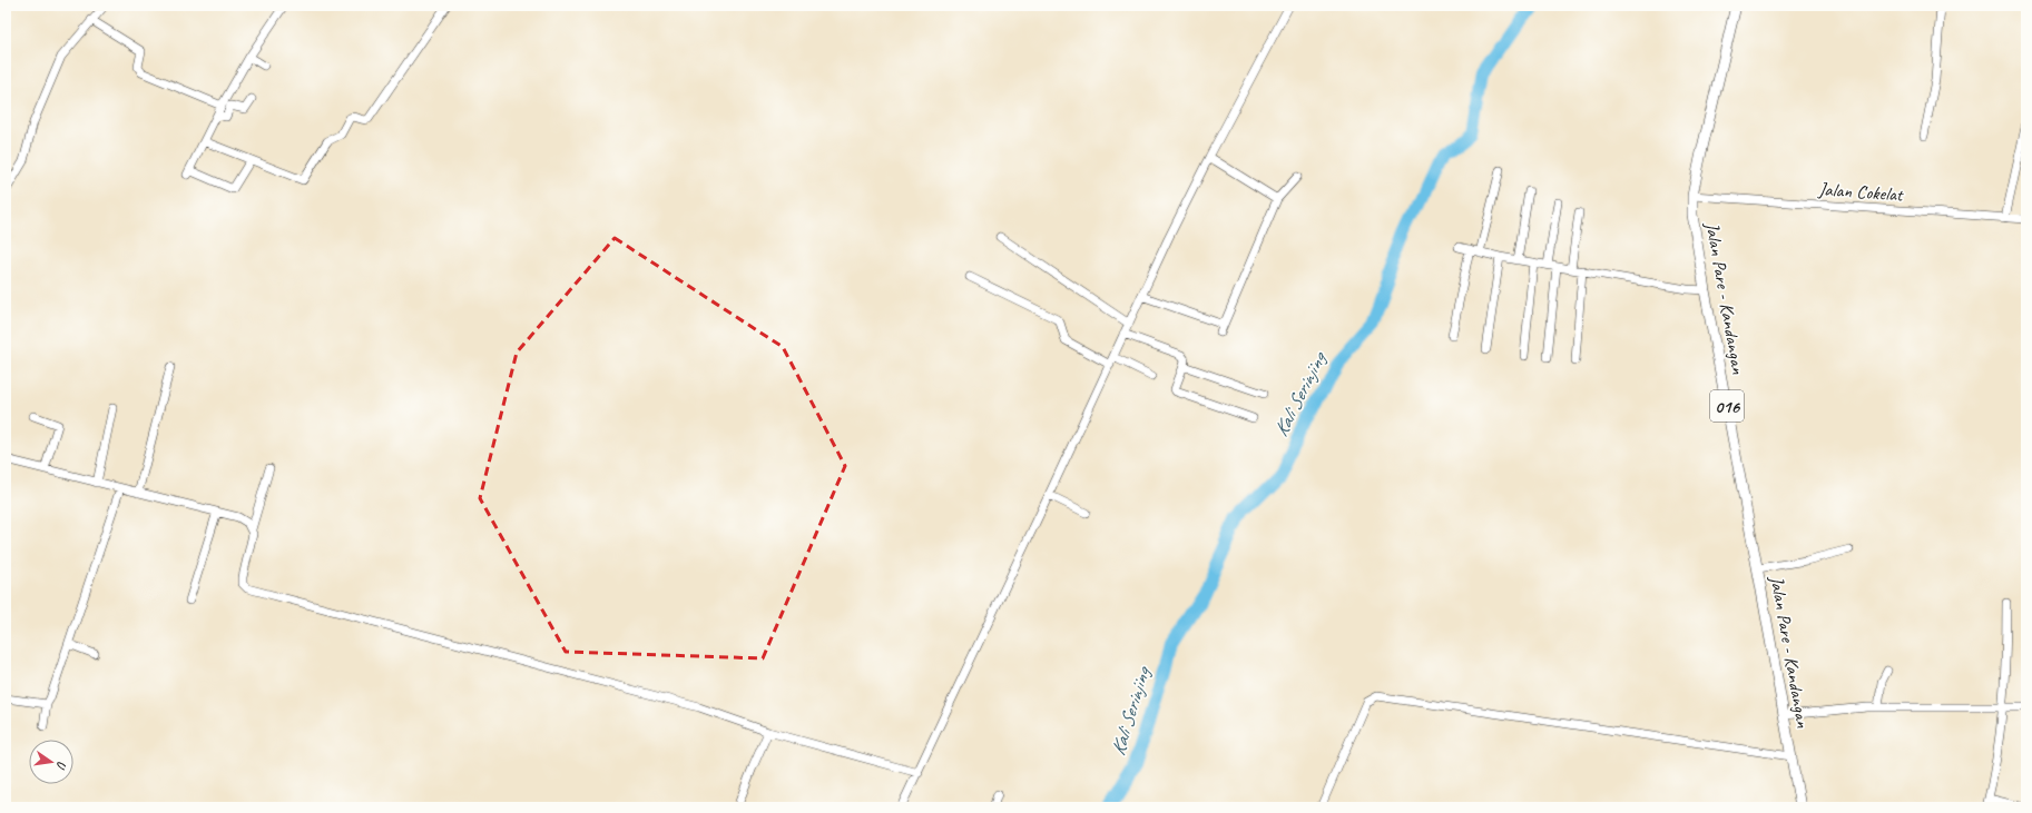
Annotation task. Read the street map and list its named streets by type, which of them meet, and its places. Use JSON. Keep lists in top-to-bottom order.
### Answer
{
  "streets": {
    "main road": ["Jalan Pare - Kandangan", "016"],
    "street": ["Jalan Cokelat"]
  },
  "crossings": [
    ["Jalan Cokelat", "Jalan Pare - Kandangan"]
  ],
  "water": ["Kali Serinjing"],
  "north": "right"
}
